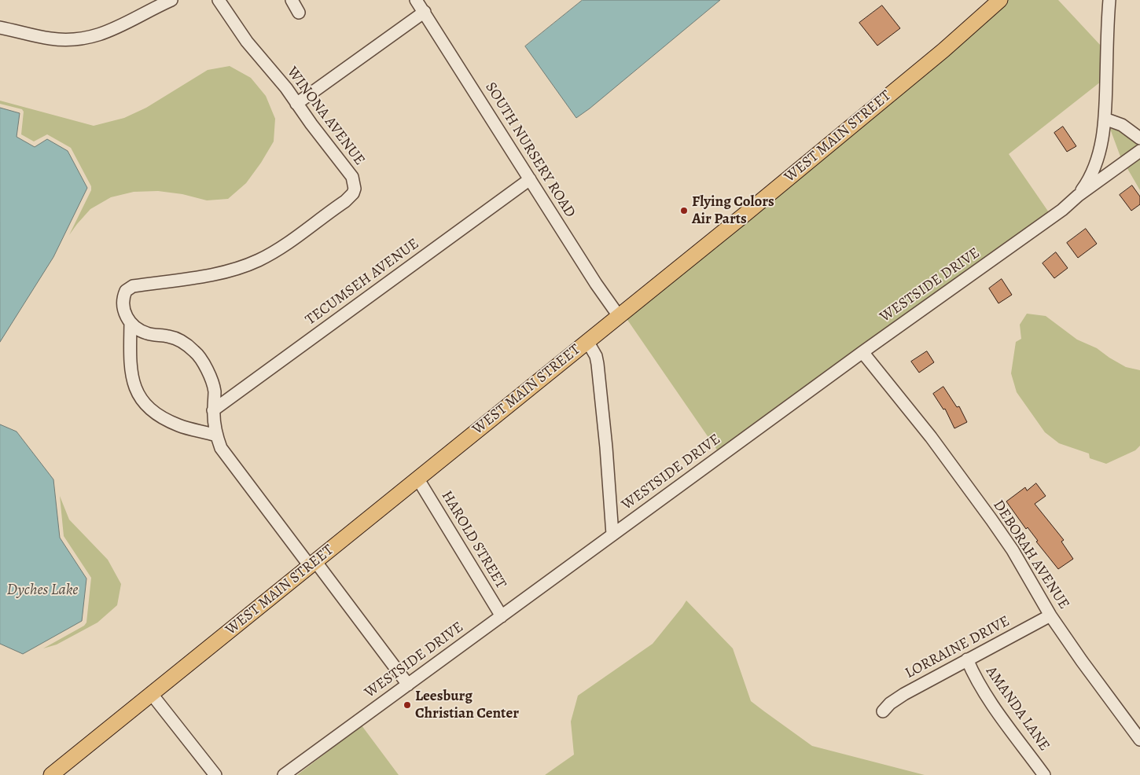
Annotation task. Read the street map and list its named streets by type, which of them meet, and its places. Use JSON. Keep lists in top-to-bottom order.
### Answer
{
  "streets": {
    "main road": ["WEST MAIN STREET"],
    "street": [
      "WINONA AVENUE",
      "SOUTH NURSERY ROAD",
      "TECUMSEH AVENUE",
      "WESTSIDE DRIVE",
      "HAROLD STREET",
      "DEBORAH AVENUE",
      "LORRAINE DRIVE",
      "AMANDA LANE"
    ]
  },
  "crossings": [
    ["WEST MAIN STREET", "SOUTH NURSERY ROAD"],
    ["WEST MAIN STREET", "HAROLD STREET"],
    ["SOUTH NURSERY ROAD", "TECUMSEH AVENUE"],
    ["WESTSIDE DRIVE", "HAROLD STREET"],
    ["WESTSIDE DRIVE", "DEBORAH AVENUE"],
    ["DEBORAH AVENUE", "LORRAINE DRIVE"],
    ["LORRAINE DRIVE", "AMANDA LANE"]
  ],
  "water": ["Dyches Lake"],
  "places": ["Flying Colors Air Parts", "Leesburg Christian Center"]
}
